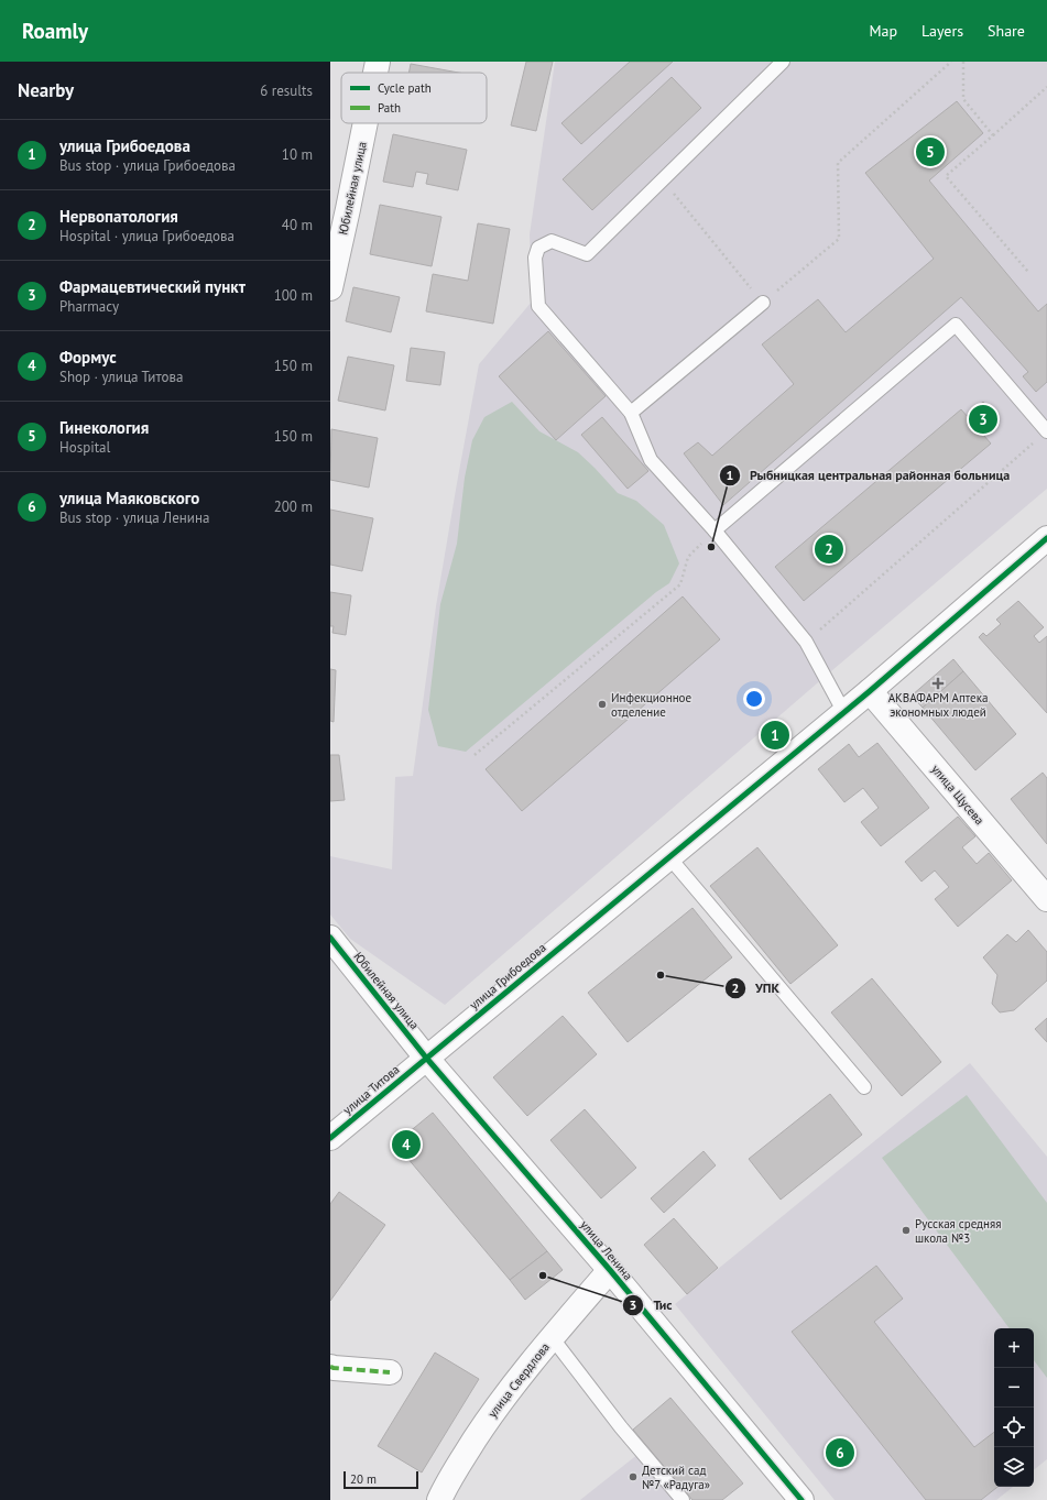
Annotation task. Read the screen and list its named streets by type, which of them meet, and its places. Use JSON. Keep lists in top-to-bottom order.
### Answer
{
  "streets": {
    "street": [
      "Юбилейная улица",
      "улица Щусева",
      "улица Грибоедова",
      "улица Титова",
      "улица Ленина",
      "улица Свердлова"
    ]
  },
  "crossings": [
    ["Юбилейная улица", "улица Грибоедова"],
    ["Юбилейная улица", "улица Титова"],
    ["Юбилейная улица", "улица Ленина"],
    ["улица Щусева", "улица Грибоедова"],
    ["улица Грибоедова", "улица Титова"],
    ["улица Грибоедова", "улица Ленина"],
    ["улица Титова", "улица Ленина"],
    ["улица Ленина", "улица Свердлова"]
  ],
  "places": {
    "other": [
      "Рыбницкая центральная районная больница",
      "Инфекционное отделение",
      "УПК",
      "Русская средняя школа №3",
      "Тис",
      "Детский сад №7 «Радуга»"
    ],
    "health": ["АКВАФАРМ Аптека экономных людей"]
  },
  "legend": ["Cycle path", "Path"],
  "scale_bar": "20 m",
  "page": {
    "header": "Roamly",
    "nav": ["Map", "Layers", "Share"],
    "heading": ["Nearby", "6 results"],
    "list": [
      {
        "mark": "1",
        "name": "улица Грибоедова",
        "note": "Bus stop · улица Грибоедова",
        "value": "10 m"
      },
      {
        "mark": "2",
        "name": "Нервопатология",
        "note": "Hospital · улица Грибоедова",
        "value": "40 m"
      },
      {
        "mark": "3",
        "name": "Фармацевтический пункт",
        "note": "Pharmacy",
        "value": "100 m"
      },
      {
        "mark": "4",
        "name": "Формус",
        "note": "Shop · улица Титова",
        "value": "150 m"
      },
      {
        "mark": "5",
        "name": "Гинекология",
        "note": "Hospital",
        "value": "150 m"
      },
      {
        "mark": "6",
        "name": "улица Маяковского",
        "note": "Bus stop · улица Ленина",
        "value": "200 m"
      }
    ],
    "pins": [
      "5",
      "3",
      "2",
      "1",
      "4",
      "6"
    ],
    "map_buttons": ["+", "−"],
    "scale": "20 m"
  }
}
